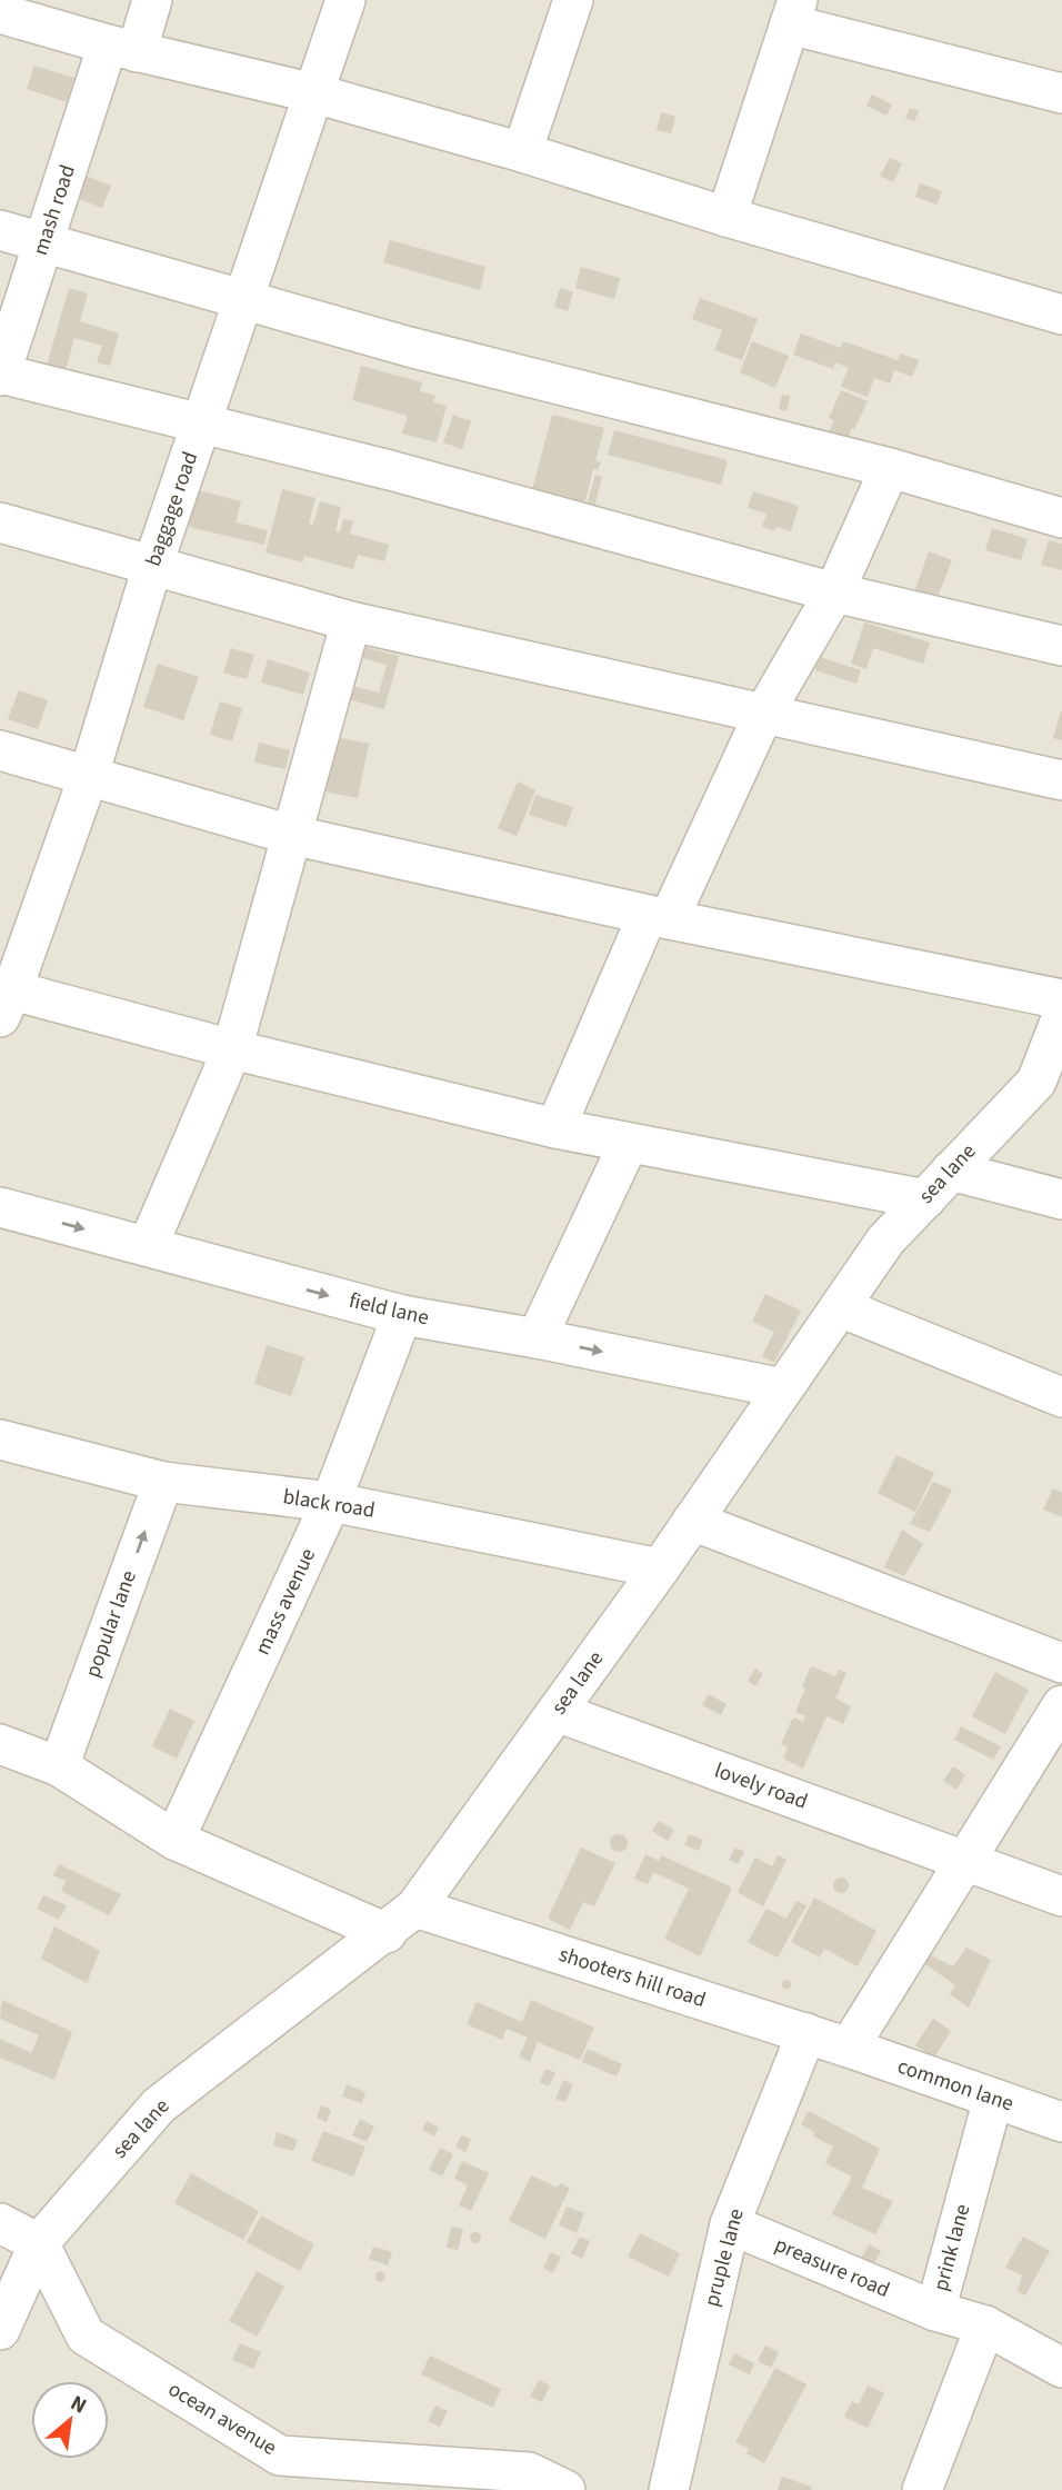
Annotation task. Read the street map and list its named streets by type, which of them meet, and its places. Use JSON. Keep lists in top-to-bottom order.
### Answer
{
  "streets": {
    "street": [
      "mash road",
      "baggage road",
      "sea lane",
      "field lane",
      "black road",
      "mass avenue",
      "popular lane",
      "lovely road",
      "shooters hill road",
      "common lane",
      "prink lane",
      "pruple lane",
      "preasure road",
      "ocean avenue"
    ]
  },
  "crossings": [
    ["sea lane", "field lane"],
    ["sea lane", "black road"],
    ["sea lane", "lovely road"],
    ["sea lane", "shooters hill road"],
    ["sea lane", "ocean avenue"],
    ["field lane", "mass avenue"],
    ["black road", "mass avenue"],
    ["black road", "popular lane"],
    ["shooters hill road", "common lane"],
    ["shooters hill road", "pruple lane"],
    ["common lane", "prink lane"],
    ["prink lane", "preasure road"],
    ["pruple lane", "preasure road"]
  ],
  "one_way": ["popular lane"],
  "north": "top right"
}
